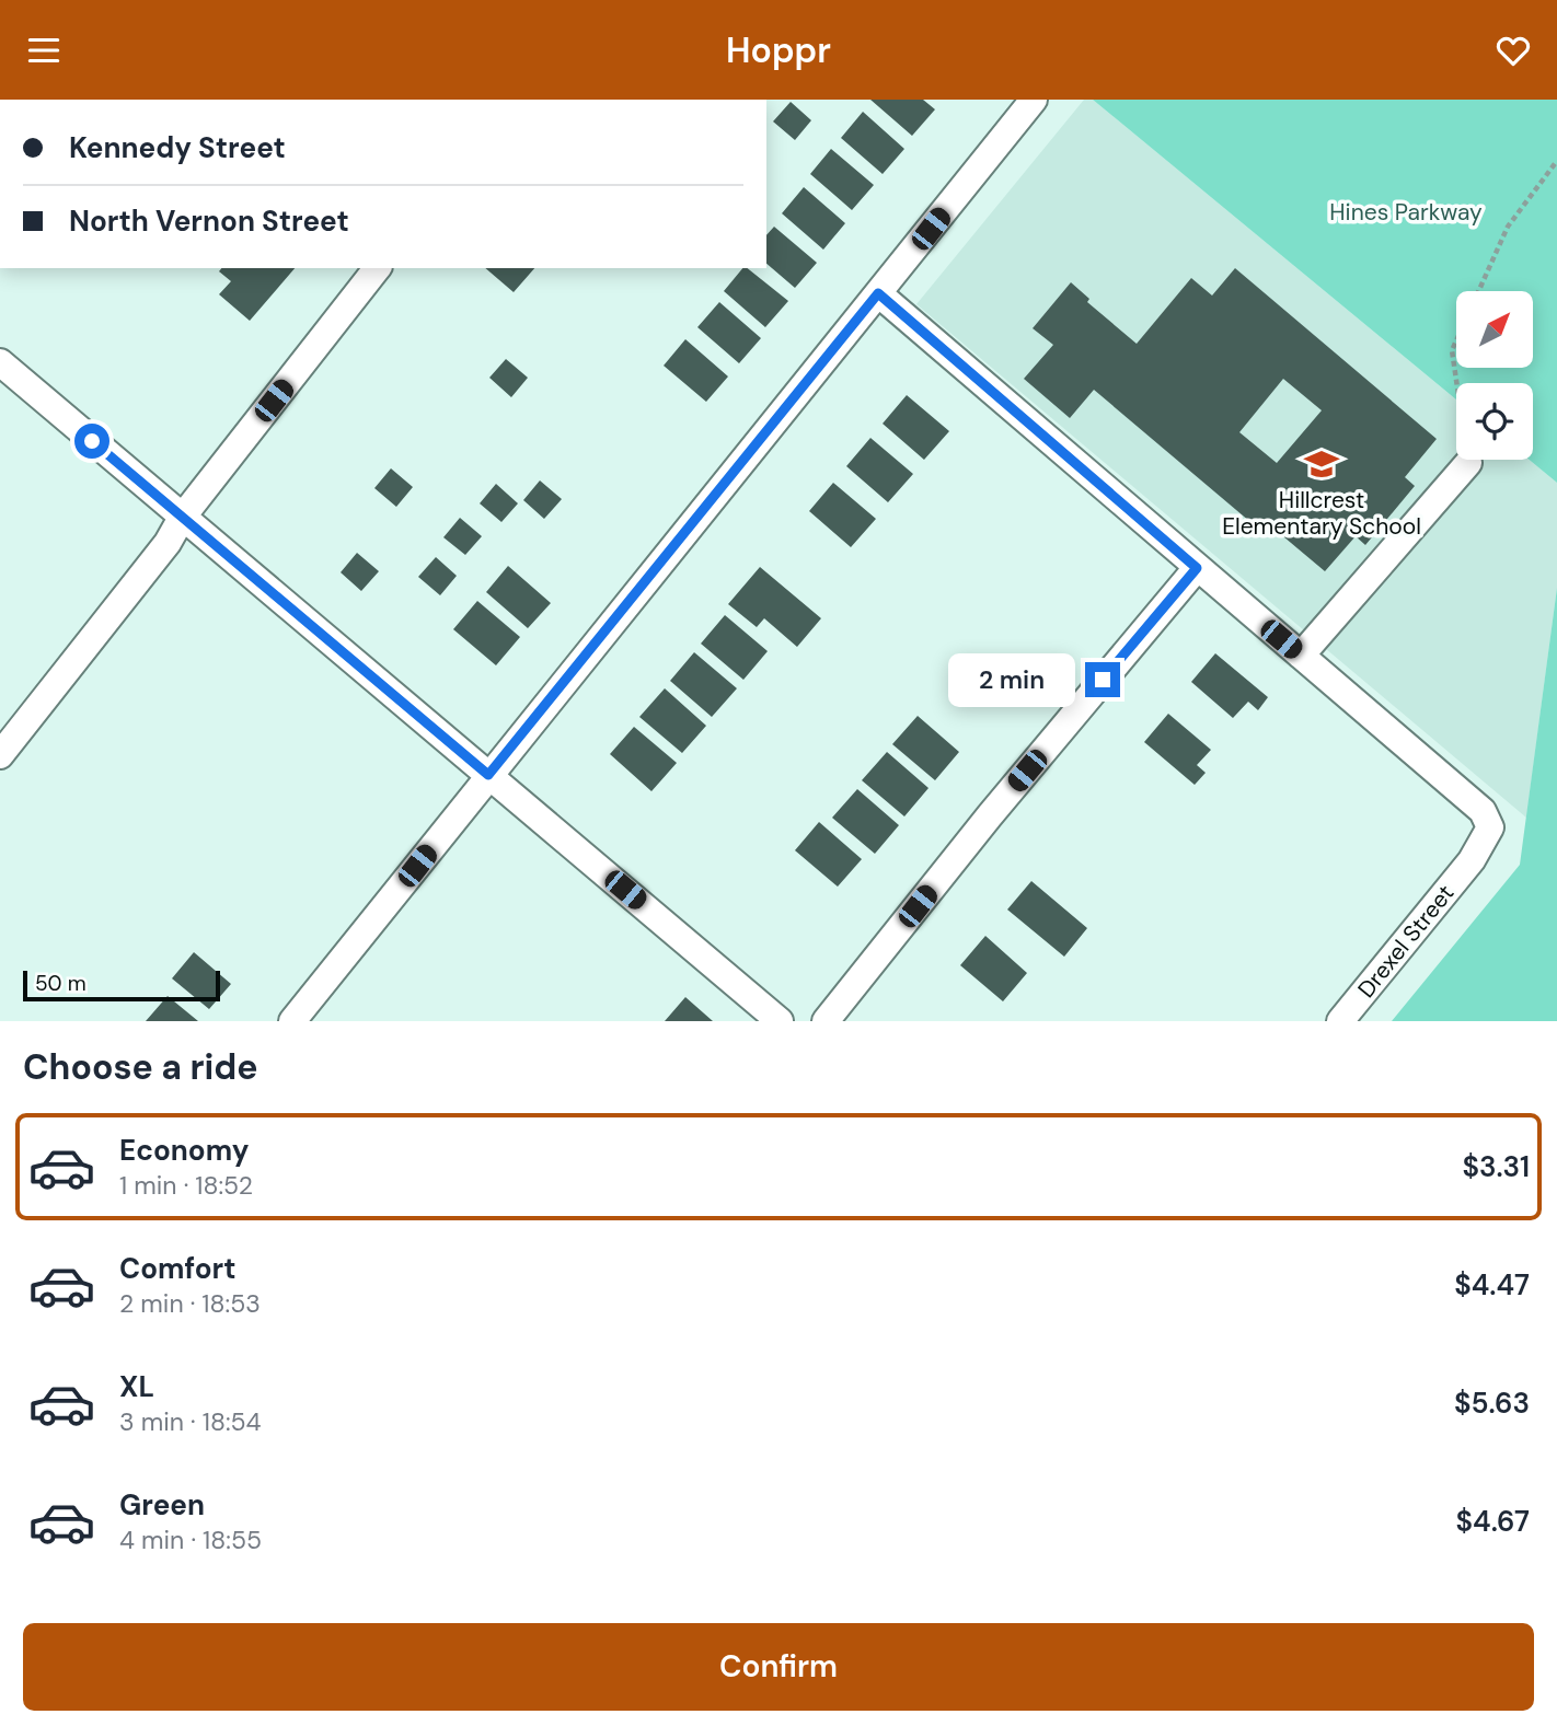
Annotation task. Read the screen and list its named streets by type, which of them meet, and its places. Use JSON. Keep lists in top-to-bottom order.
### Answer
{
  "streets": {
    "street": ["Drexel Street"]
  },
  "parks": ["Hines Parkway"],
  "places": {
    "school or university": ["Hillcrest Elementary School"]
  },
  "scale_bar": "50 m",
  "north": "top right",
  "page": {
    "header": "Hoppr",
    "banner": ["Kennedy Street", "North Vernon Street"],
    "bubble": "2 min",
    "scale": "50 m",
    "heading": "Choose a ride",
    "list": [
      {
        "name": "Economy",
        "note": "1 min · 18:52",
        "value": "$3.31"
      },
      {
        "name": "Comfort",
        "note": "2 min · 18:53",
        "value": "$4.47"
      },
      {
        "name": "XL",
        "note": "3 min · 18:54",
        "value": "$5.63"
      },
      {
        "name": "Green",
        "note": "4 min · 18:55",
        "value": "$4.67"
      }
    ],
    "buttons": "Confirm"
  }
}
